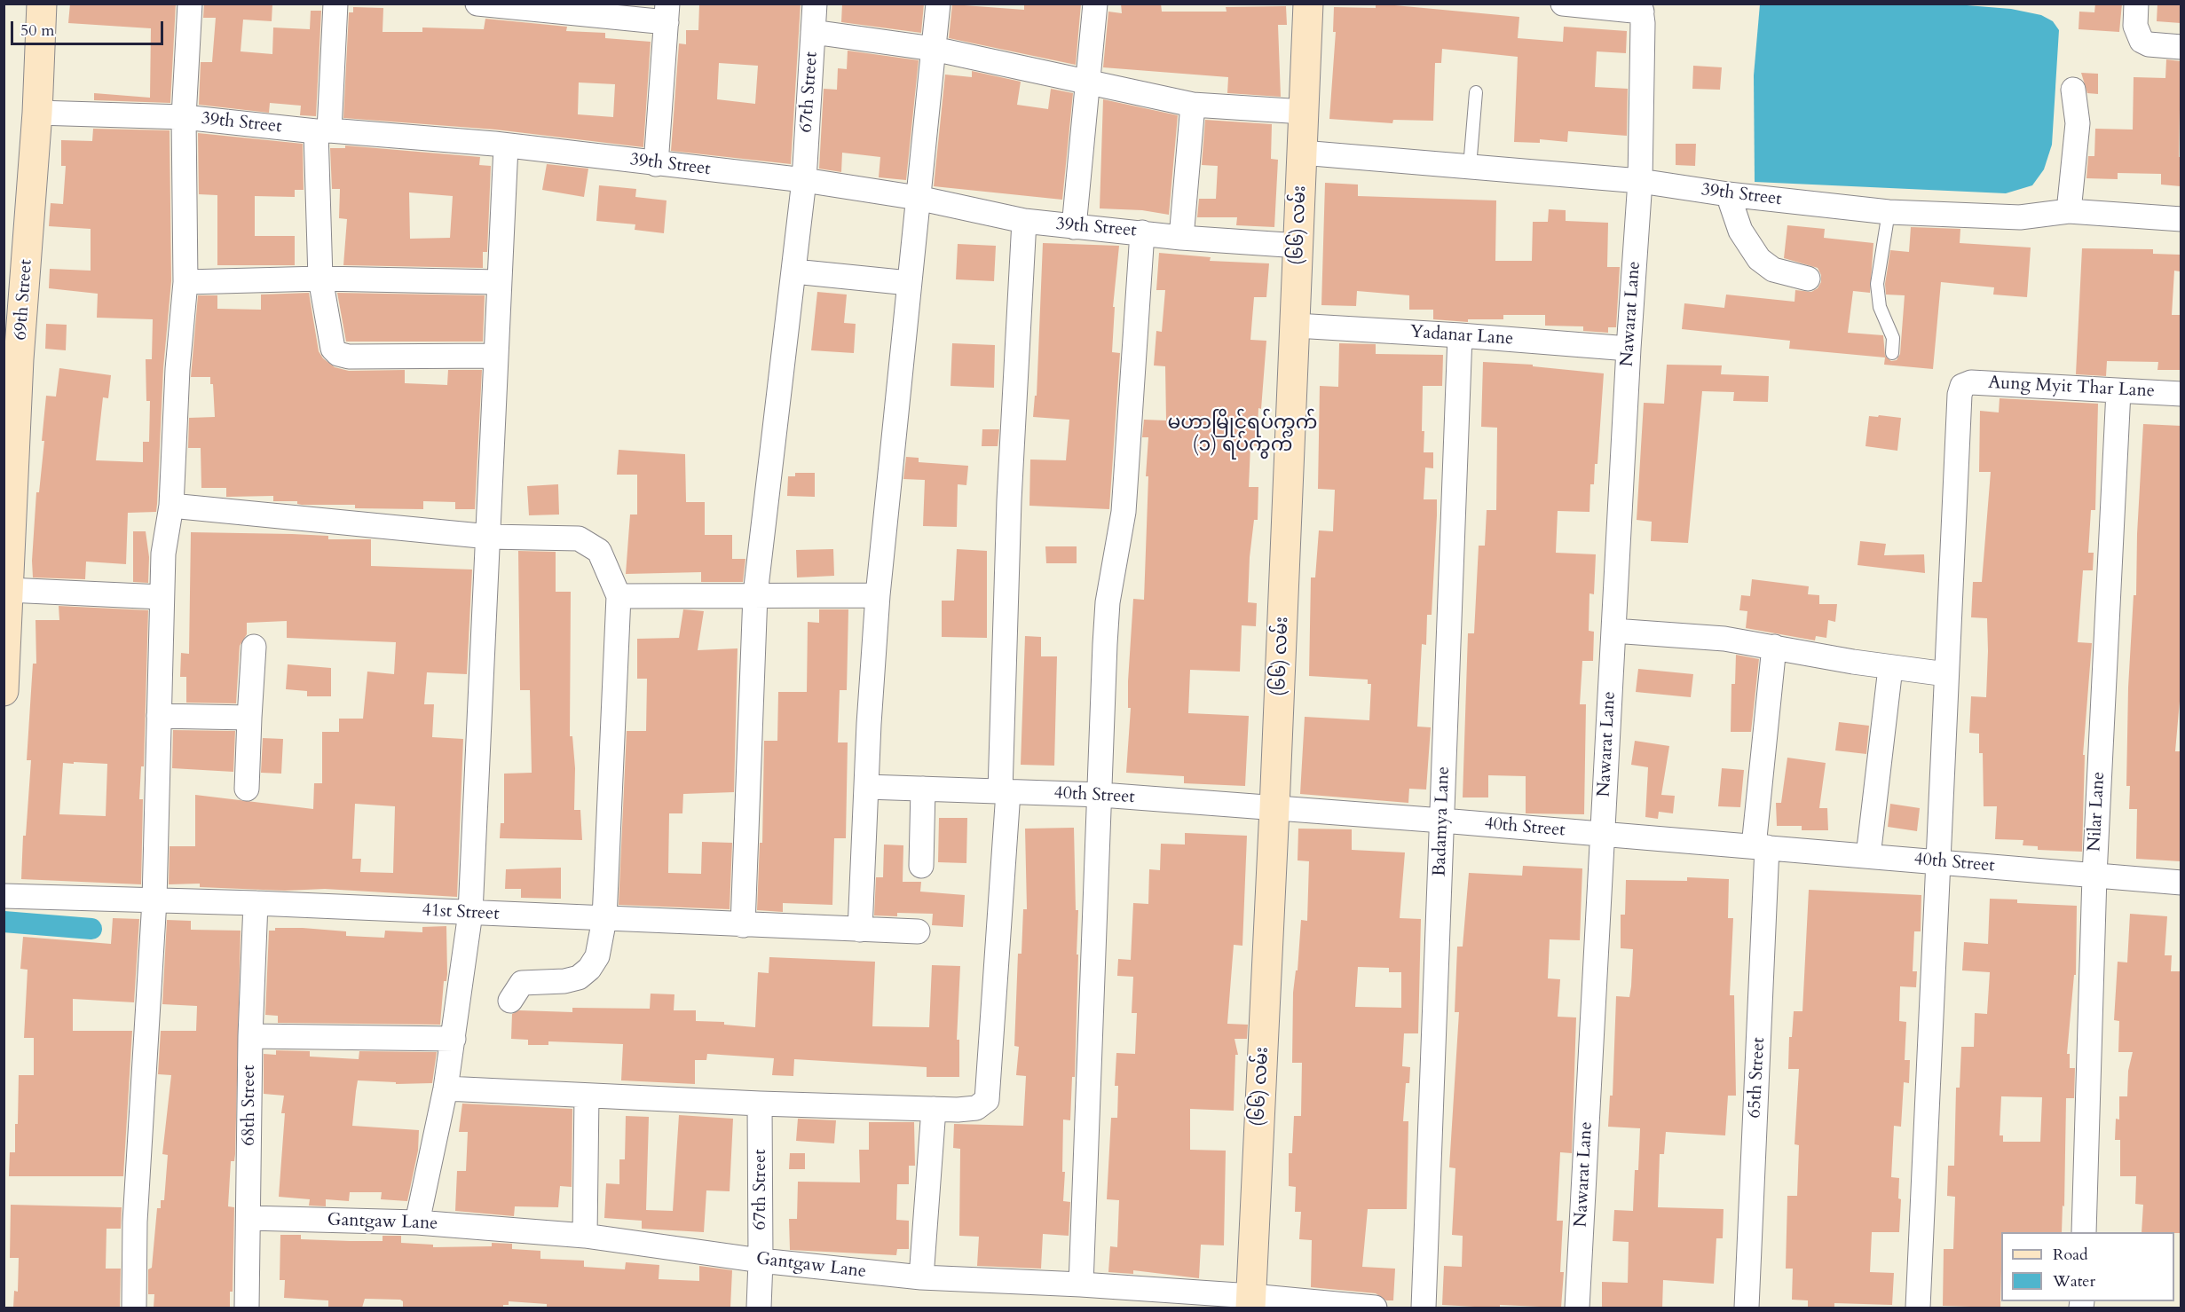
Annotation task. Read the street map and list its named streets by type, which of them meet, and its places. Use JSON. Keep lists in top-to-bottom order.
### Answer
{
  "streets": {
    "street": [
      "67th Street",
      "39th Street",
      "(၆၆) လမ်း",
      "69th Street",
      "Nawarat Lane",
      "Yadanar Lane",
      "Aung Myit Thar Lane",
      "40th Street",
      "Nilar Lane",
      "Badamya Lane",
      "41st Street",
      "65th Street",
      "68th Street",
      "Gantgaw Lane"
    ]
  },
  "crossings": [
    ["67th Street", "39th Street"],
    ["67th Street", "41st Street"],
    ["67th Street", "Gantgaw Lane"],
    ["39th Street", "(၆၆) လမ်း"],
    ["39th Street", "69th Street"],
    ["39th Street", "Nawarat Lane"],
    ["(၆၆) လမ်း", "Yadanar Lane"],
    ["(၆၆) လမ်း", "40th Street"],
    ["(၆၆) လမ်း", "Gantgaw Lane"],
    ["Nawarat Lane", "Yadanar Lane"],
    ["Nawarat Lane", "40th Street"],
    ["Yadanar Lane", "Badamya Lane"],
    ["Aung Myit Thar Lane", "Nilar Lane"],
    ["40th Street", "Nilar Lane"],
    ["40th Street", "Badamya Lane"],
    ["40th Street", "65th Street"],
    ["41st Street", "68th Street"],
    ["68th Street", "Gantgaw Lane"]
  ],
  "districts": ["မဟာမြိုင်ရပ်ကွက် (၁) ရပ်ကွက်"],
  "legend": ["Road", "Water"],
  "scale_bar": "50 m"
}
